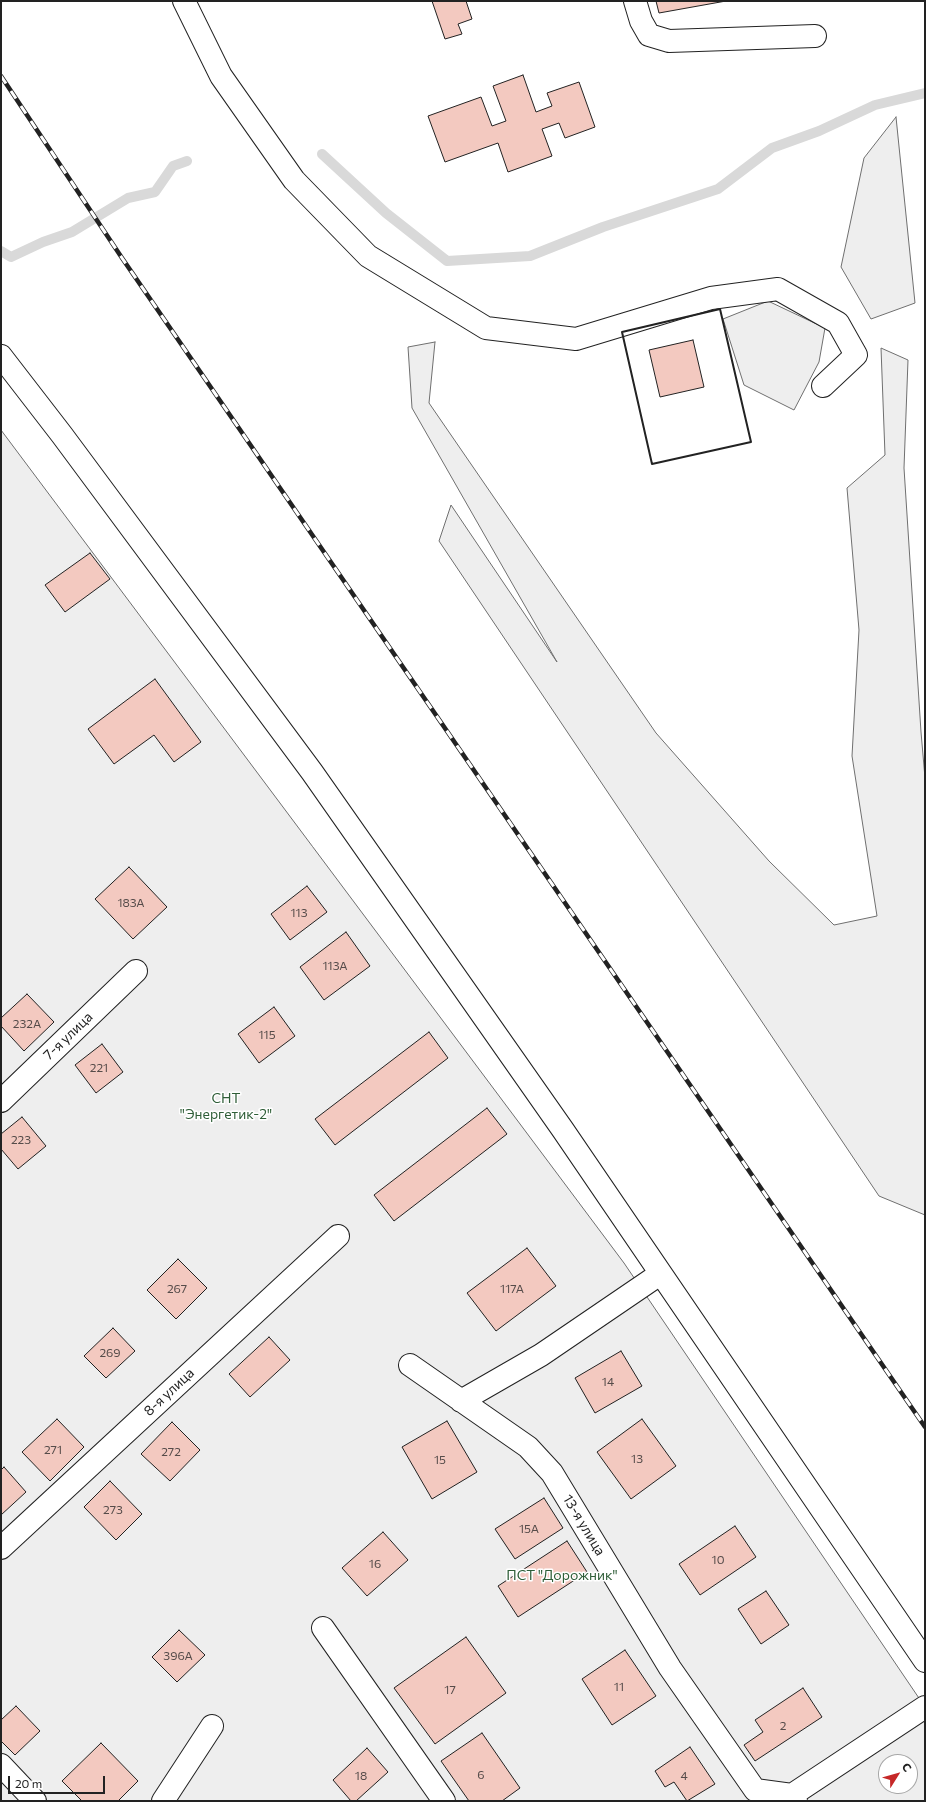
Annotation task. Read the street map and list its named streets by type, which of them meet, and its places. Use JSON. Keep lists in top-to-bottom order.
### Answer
{
  "streets": {
    "street": ["7-я улица", "8-я улица", "13-я улица"]
  },
  "parks": ["СHТ \"Энергетик-2\"", "ПСТ \"Дорожник\""],
  "house_numbers": [
    "183А",
    "113",
    "113А",
    "232А",
    "115",
    "221",
    "223",
    "267",
    "117А",
    "269",
    "14",
    "271",
    "272",
    "13",
    "15",
    "273",
    "15А",
    "10",
    "16",
    "396А",
    "11",
    "17",
    "2",
    "6",
    "18",
    "4"
  ],
  "scale_bar": "20 m",
  "north": "top right"
}
